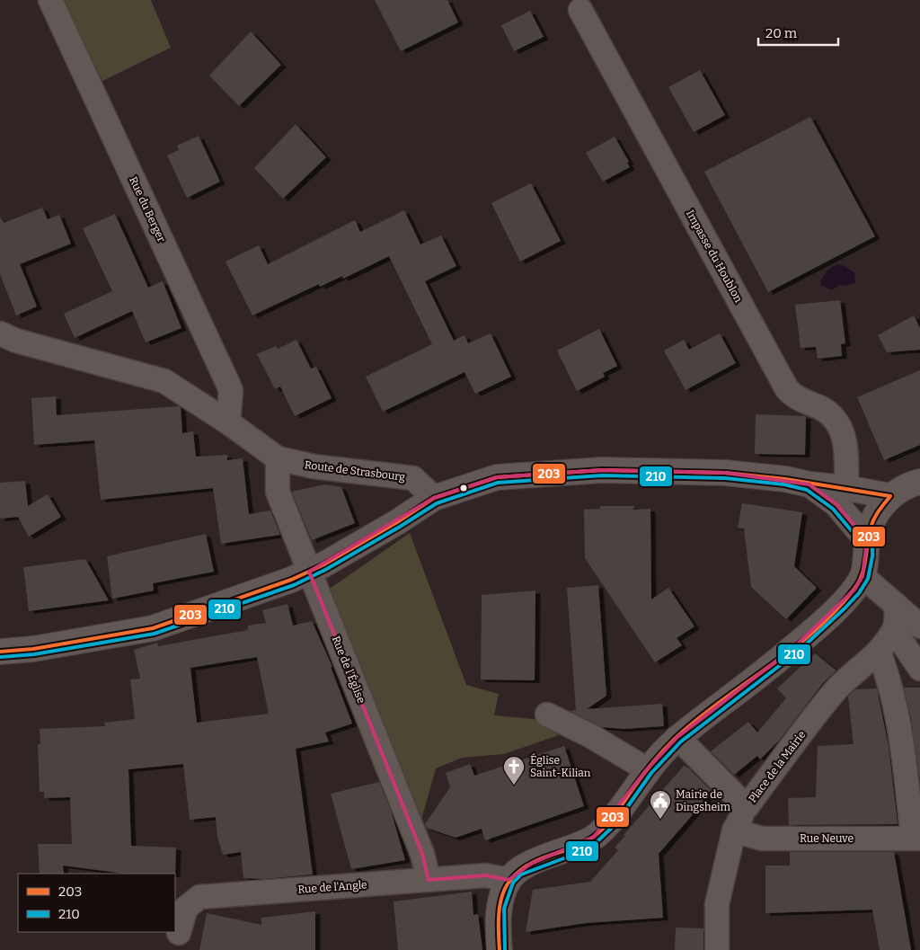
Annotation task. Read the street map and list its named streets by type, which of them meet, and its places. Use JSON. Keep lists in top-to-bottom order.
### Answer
{
  "streets": {
    "street": [
      "Rue du Berger",
      "Impasse du Houblon",
      "Route de Strasbourg",
      "Rue de l'Église",
      "Place de la Mairie",
      "Rue Neuve",
      "Rue de l'Angle"
    ]
  },
  "crossings": [
    ["Rue du Berger", "Route de Strasbourg"],
    ["Route de Strasbourg", "Rue de l'Église"],
    ["Rue de l'Église", "Rue de l'Angle"]
  ],
  "places": {
    "church": ["Église Saint-Kilian"],
    "public building": ["Mairie de Dingsheim"]
  },
  "lines": ["transit line 203", "transit line 210"],
  "legend": ["203", "210"],
  "scale_bar": "20 m"
}
